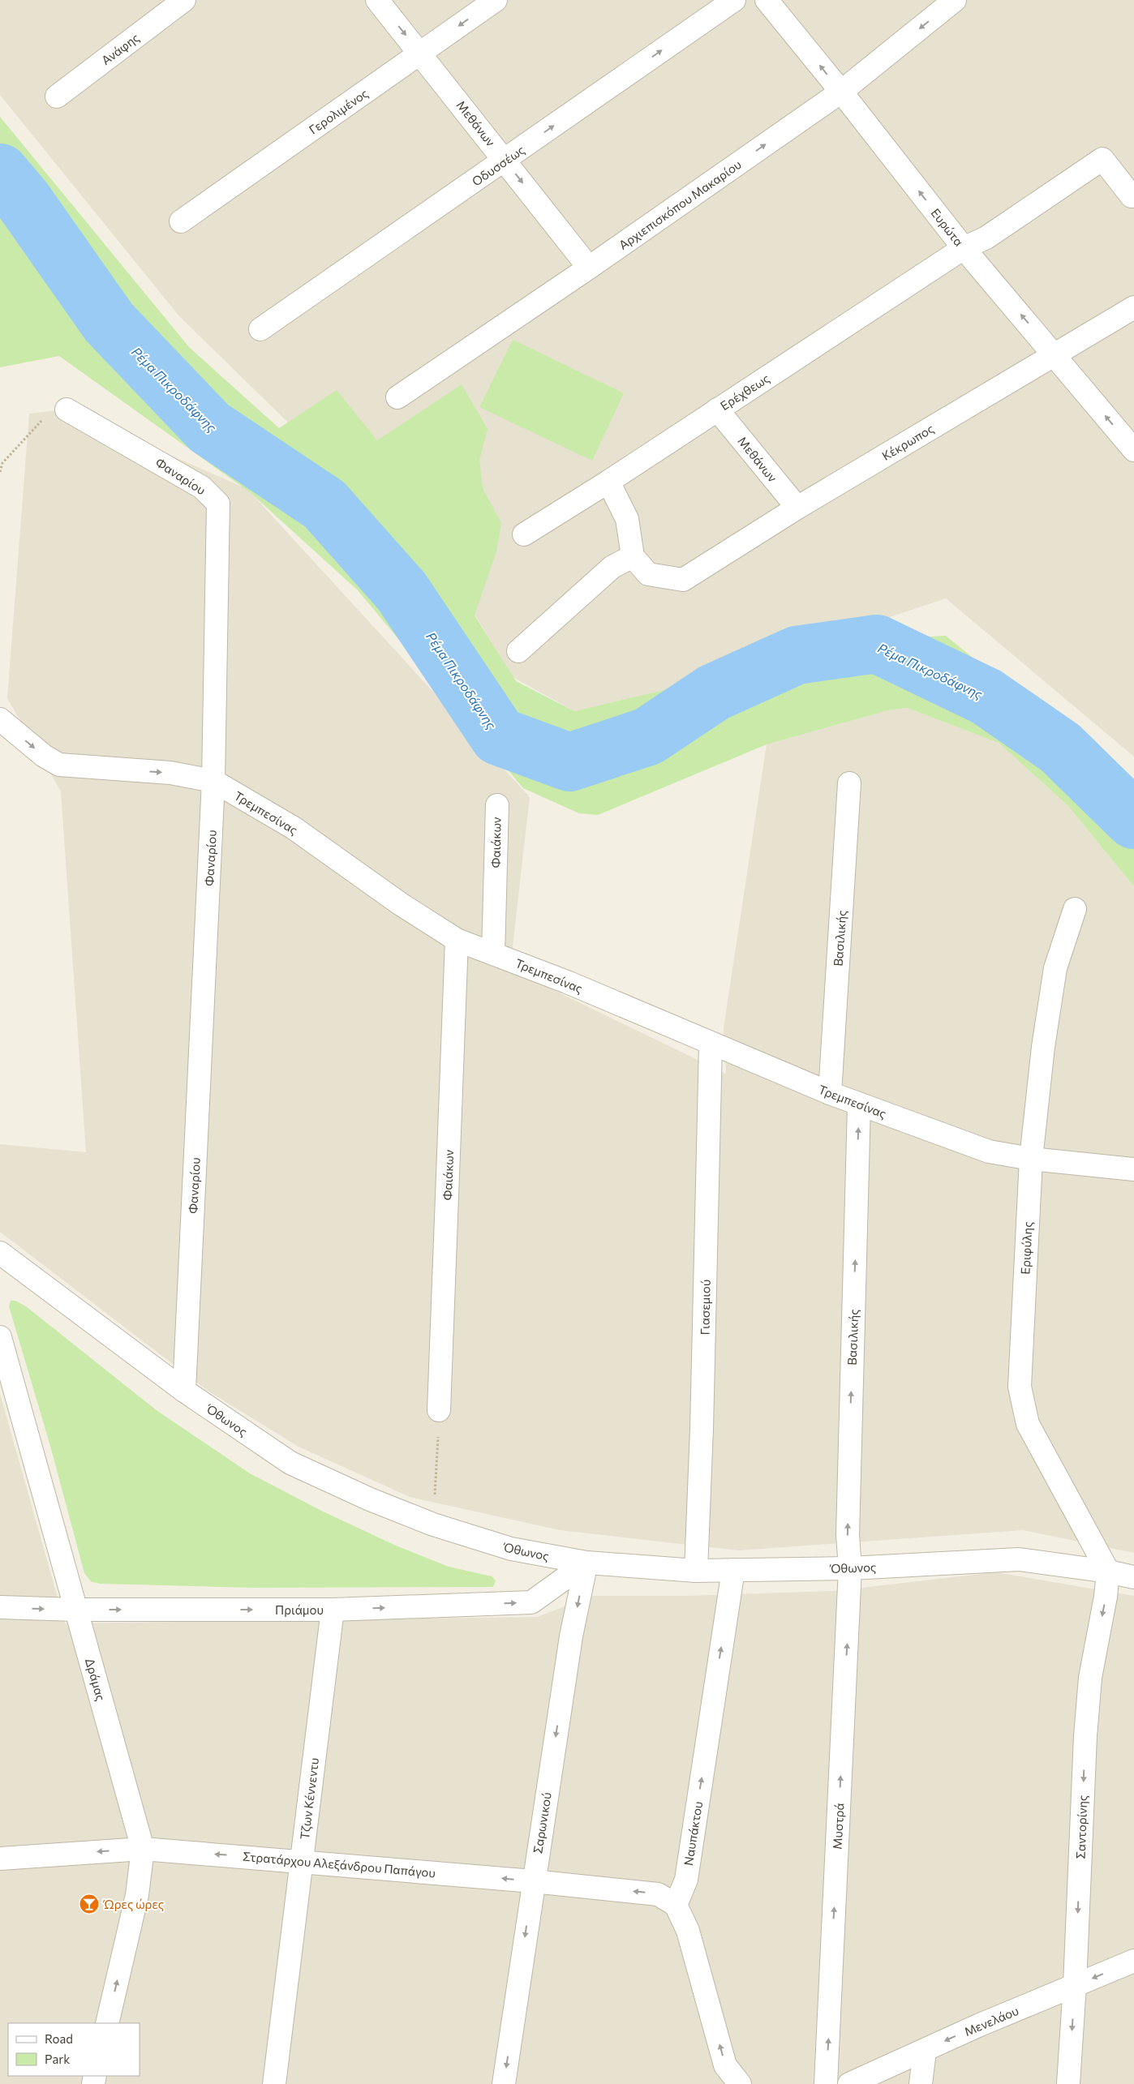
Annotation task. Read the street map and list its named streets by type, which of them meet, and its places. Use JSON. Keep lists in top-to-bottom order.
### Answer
{
  "streets": {
    "street": [
      "Ανάφης",
      "Γερολιμένος",
      "Μεθάνων",
      "Οδυσσέως",
      "Αρχιεπισκόπου Μακαρίου",
      "Ευρώτα",
      "Ερέχθεως",
      "Κέκρωπος",
      "Φαναρίου",
      "Τρεμπεσίνας",
      "Φαιάκων",
      "Βασιλικής",
      "Εριφύλης",
      "Γιασεμιού",
      "Όθωνος",
      "Πριάμου",
      "Δράμας",
      "Τζων Κέννεντυ",
      "Σαρωνικού",
      "Μυστρά",
      "Σαντορίνης",
      "Ναυπάκτου",
      "Στρατάρχου Αλεξάνδρου Παπάγου",
      "Μενελάου"
    ]
  },
  "crossings": [
    ["Γερολιμένος", "Μεθάνων"],
    ["Μεθάνων", "Οδυσσέως"],
    ["Μεθάνων", "Αρχιεπισκόπου Μακαρίου"],
    ["Μεθάνων", "Ερέχθεως"],
    ["Μεθάνων", "Κέκρωπος"],
    ["Αρχιεπισκόπου Μακαρίου", "Ευρώτα"],
    ["Ευρώτα", "Ερέχθεως"],
    ["Ευρώτα", "Κέκρωπος"],
    ["Φαναρίου", "Τρεμπεσίνας"],
    ["Φαναρίου", "Όθωνος"],
    ["Τρεμπεσίνας", "Φαιάκων"],
    ["Τρεμπεσίνας", "Βασιλικής"],
    ["Τρεμπεσίνας", "Εριφύλης"],
    ["Τρεμπεσίνας", "Γιασεμιού"],
    ["Βασιλικής", "Όθωνος"],
    ["Βασιλικής", "Μυστρά"],
    ["Εριφύλης", "Όθωνος"],
    ["Εριφύλης", "Σαντορίνης"],
    ["Γιασεμιού", "Όθωνος"],
    ["Όθωνος", "Πριάμου"],
    ["Όθωνος", "Σαρωνικού"],
    ["Όθωνος", "Μυστρά"],
    ["Όθωνος", "Σαντορίνης"],
    ["Όθωνος", "Ναυπάκτου"],
    ["Πριάμου", "Δράμας"],
    ["Πριάμου", "Τζων Κέννεντυ"],
    ["Πριάμου", "Σαρωνικού"],
    ["Δράμας", "Στρατάρχου Αλεξάνδρου Παπάγου"],
    ["Τζων Κέννεντυ", "Στρατάρχου Αλεξάνδρου Παπάγου"],
    ["Σαρωνικού", "Στρατάρχου Αλεξάνδρου Παπάγου"],
    ["Σαντορίνης", "Μενελάου"],
    ["Ναυπάκτου", "Στρατάρχου Αλεξάνδρου Παπάγου"]
  ],
  "one_way": [
    "Μεθάνων",
    "Οδυσσέως",
    "Ευρώτα",
    "Βασιλικής",
    "Πριάμου",
    "Σαρωνικού",
    "Σαντορίνης",
    "Ναυπάκτου",
    "Στρατάρχου Αλεξάνδρου Παπάγου",
    "Μενελάου"
  ],
  "water": ["Ρέμα Πικροδάφνης"],
  "places": {
    "bar": ["Ώρες ώρες"]
  },
  "legend": ["Road", "Park"]
}
